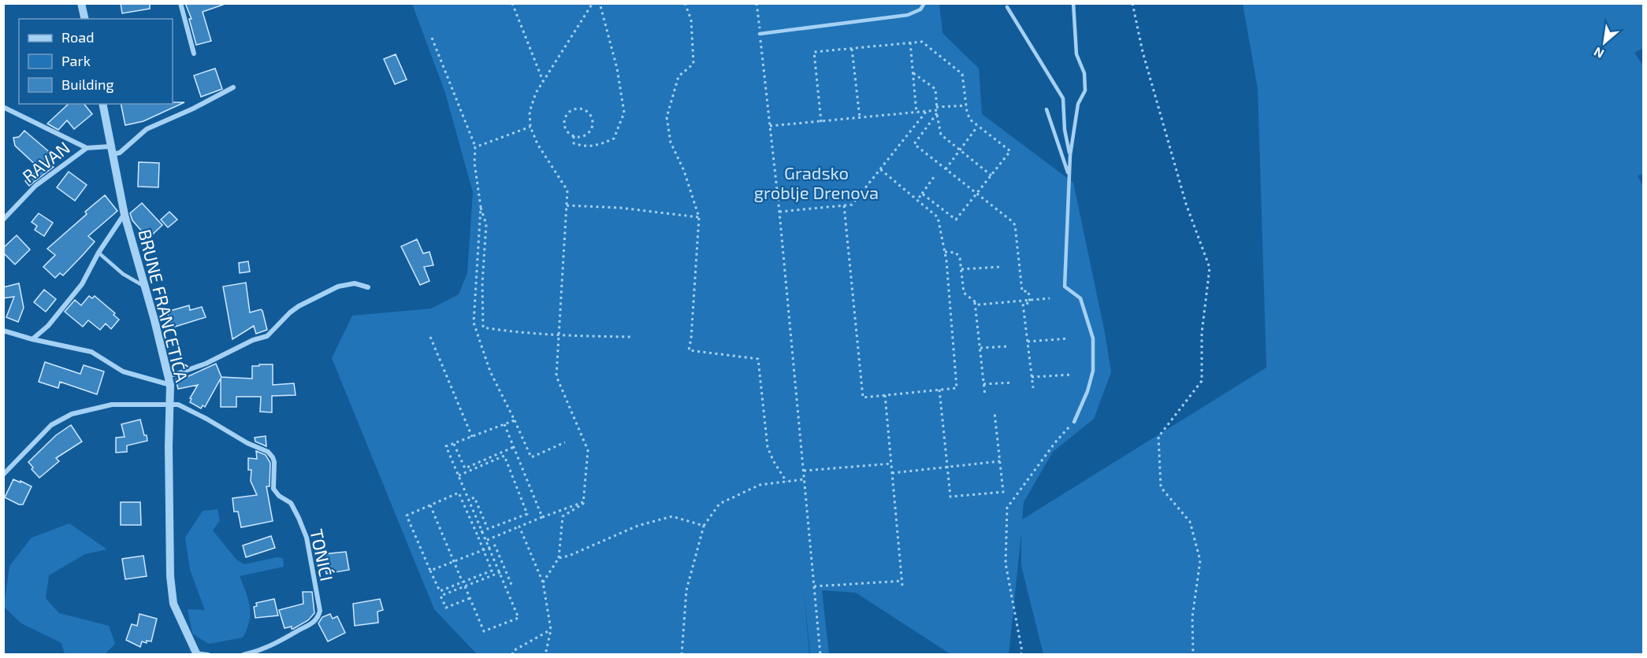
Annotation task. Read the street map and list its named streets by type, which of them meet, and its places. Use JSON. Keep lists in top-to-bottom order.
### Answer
{
  "streets": {
    "street": ["RAVAN", "BRUNE FRANCETIĆA", "TONIĆI"]
  },
  "crossings": [
    ["RAVAN", "BRUNE FRANCETIĆA"],
    ["BRUNE FRANCETIĆA", "TONIĆI"]
  ],
  "parks": ["Gradsko groblje Drenova"],
  "legend": ["Road", "Park", "Building"],
  "north": "bottom left"
}
